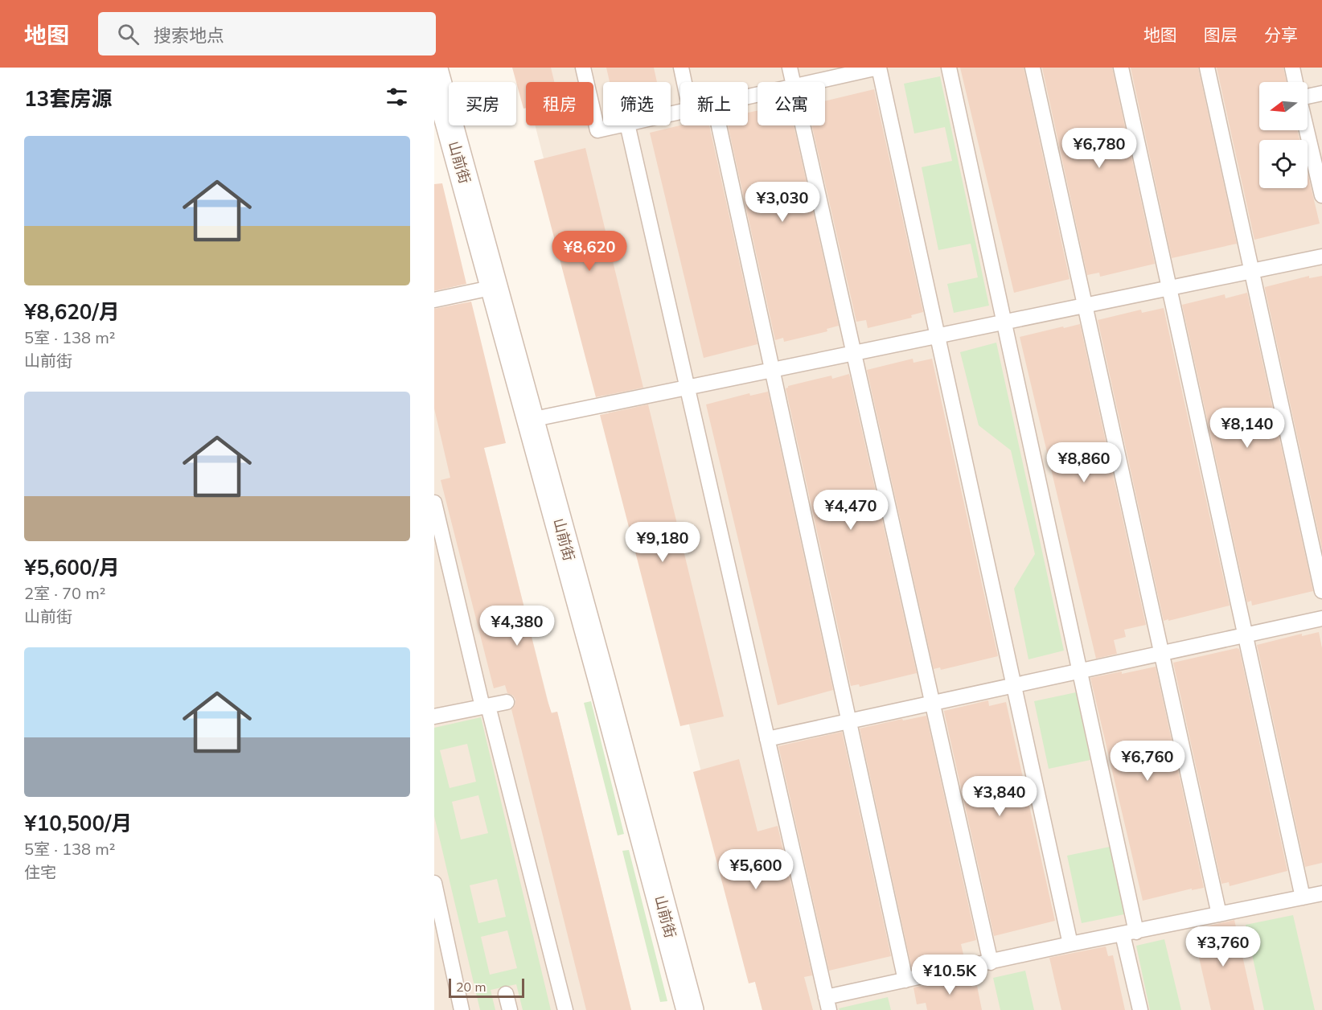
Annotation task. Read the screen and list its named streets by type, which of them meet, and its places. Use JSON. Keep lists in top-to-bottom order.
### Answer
{
  "streets": {
    "street": ["山前街"]
  },
  "scale_bar": "20 m",
  "north": "left",
  "page": {
    "header": "地图",
    "search": "搜索地点",
    "nav": ["地图", "图层", "分享"],
    "heading": "13套房源",
    "chip": [
      "买房",
      "租房",
      "筛选",
      "新上",
      "公寓"
    ],
    "list": [
      {
        "name": "¥8,620/月",
        "note": "5室 · 138 m² · 山前街"
      },
      {
        "name": "¥5,600/月",
        "note": "2室 · 70 m² · 山前街"
      },
      {
        "name": "¥10,500/月",
        "note": "5室 · 138 m² · 住宅"
      }
    ],
    "price": [
      "¥6,780",
      "¥3,030",
      "¥8,620",
      "¥8,140",
      "¥8,860",
      "¥4,470",
      "¥9,180",
      "¥4,380",
      "¥6,760",
      "¥3,840",
      "¥5,600",
      "¥3,760",
      "¥10.5K"
    ],
    "scale": "20 m"
  }
}
